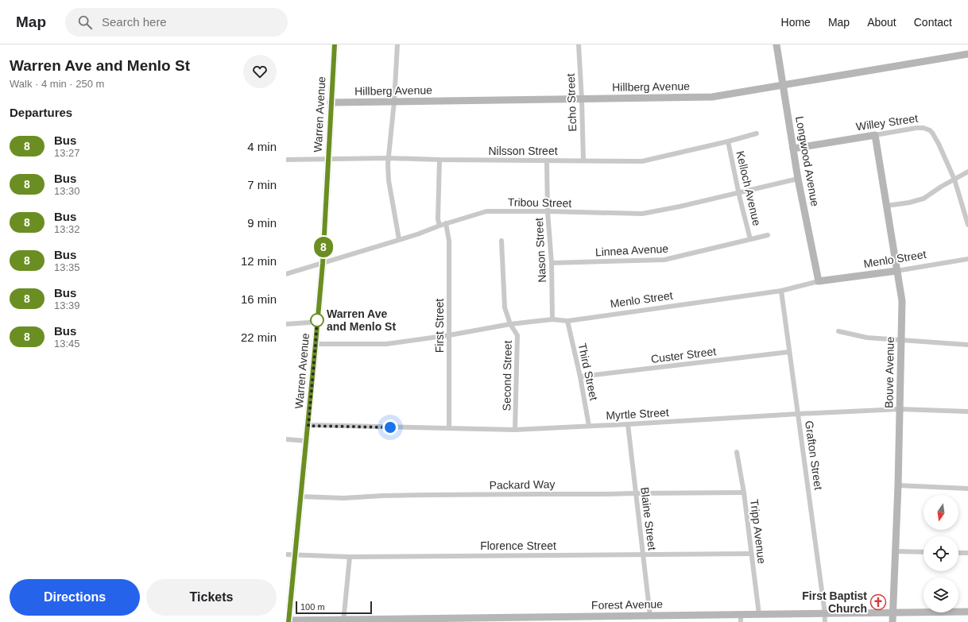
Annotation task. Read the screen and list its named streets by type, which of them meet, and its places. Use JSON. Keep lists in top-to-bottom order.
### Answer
{
  "streets": {
    "street": [
      "Hillberg Avenue",
      "Echo Street",
      "Warren Avenue",
      "Willey Street",
      "Nilsson Street",
      "Longwood Avenue",
      "Kelloch Avenue",
      "Tribou Street",
      "Nason Street",
      "Linnea Avenue",
      "Menlo Street",
      "First Street",
      "Custer Street",
      "Third Street",
      "Bouve Avenue",
      "Second Street",
      "Myrtle Street",
      "Grafton Street",
      "Packard Way",
      "Blaine Street",
      "Tripp Avenue",
      "Florence Street",
      "Forest Avenue"
    ]
  },
  "crossings": [
    ["Hillberg Avenue", "Echo Street"],
    ["Hillberg Avenue", "Warren Avenue"],
    ["Hillberg Avenue", "Longwood Avenue"],
    ["Echo Street", "Nilsson Street"],
    ["Warren Avenue", "Nilsson Street"],
    ["Warren Avenue", "Tribou Street"],
    ["Warren Avenue", "Menlo Street"],
    ["Warren Avenue", "Myrtle Street"],
    ["Warren Avenue", "Packard Way"],
    ["Warren Avenue", "Florence Street"],
    ["Warren Avenue", "Forest Avenue"],
    ["Willey Street", "Longwood Avenue"],
    ["Willey Street", "Bouve Avenue"],
    ["Nilsson Street", "Kelloch Avenue"],
    ["Nilsson Street", "Nason Street"],
    ["Longwood Avenue", "Tribou Street"],
    ["Longwood Avenue", "Menlo Street"],
    ["Kelloch Avenue", "Tribou Street"],
    ["Kelloch Avenue", "Linnea Avenue"],
    ["Tribou Street", "Nason Street"],
    ["Tribou Street", "First Street"],
    ["Nason Street", "Linnea Avenue"],
    ["Nason Street", "Menlo Street"],
    ["Menlo Street", "First Street"],
    ["Menlo Street", "Third Street"],
    ["Menlo Street", "Bouve Avenue"],
    ["Menlo Street", "Second Street"],
    ["Menlo Street", "Grafton Street"],
    ["First Street", "Myrtle Street"],
    ["Custer Street", "Third Street"],
    ["Custer Street", "Grafton Street"],
    ["Third Street", "Myrtle Street"],
    ["Bouve Avenue", "Myrtle Street"],
    ["Bouve Avenue", "Forest Avenue"],
    ["Second Street", "Myrtle Street"],
    ["Myrtle Street", "Grafton Street"],
    ["Myrtle Street", "Blaine Street"],
    ["Grafton Street", "Forest Avenue"],
    ["Packard Way", "Blaine Street"],
    ["Packard Way", "Tripp Avenue"],
    ["Blaine Street", "Florence Street"],
    ["Blaine Street", "Forest Avenue"],
    ["Tripp Avenue", "Florence Street"],
    ["Tripp Avenue", "Forest Avenue"]
  ],
  "places": {
    "other": ["Warren Ave and Menlo St"],
    "church": ["First Baptist Church"]
  },
  "lines": ["bus line 8"],
  "scale_bar": "100 m",
  "north": "bottom",
  "page": {
    "header": "Map",
    "search": "Search here",
    "nav": [
      "Home",
      "Map",
      "About",
      "Contact"
    ],
    "heading": [
      ["Warren Ave and Menlo St", "Walk · 4 min · 250 m"],
      "Departures"
    ],
    "on_map": "8",
    "list": [
      {
        "mark": "8",
        "name": "Bus",
        "note": "13:27",
        "value": "4 min"
      },
      {
        "mark": "8",
        "name": "Bus",
        "note": "13:30",
        "value": "7 min"
      },
      {
        "mark": "8",
        "name": "Bus",
        "note": "13:32",
        "value": "9 min"
      },
      {
        "mark": "8",
        "name": "Bus",
        "note": "13:35",
        "value": "12 min"
      },
      {
        "mark": "8",
        "name": "Bus",
        "note": "13:39",
        "value": "16 min"
      },
      {
        "mark": "8",
        "name": "Bus",
        "note": "13:45",
        "value": "22 min"
      }
    ],
    "buttons": ["Directions", "Tickets"],
    "scale": "100 m"
  }
}
